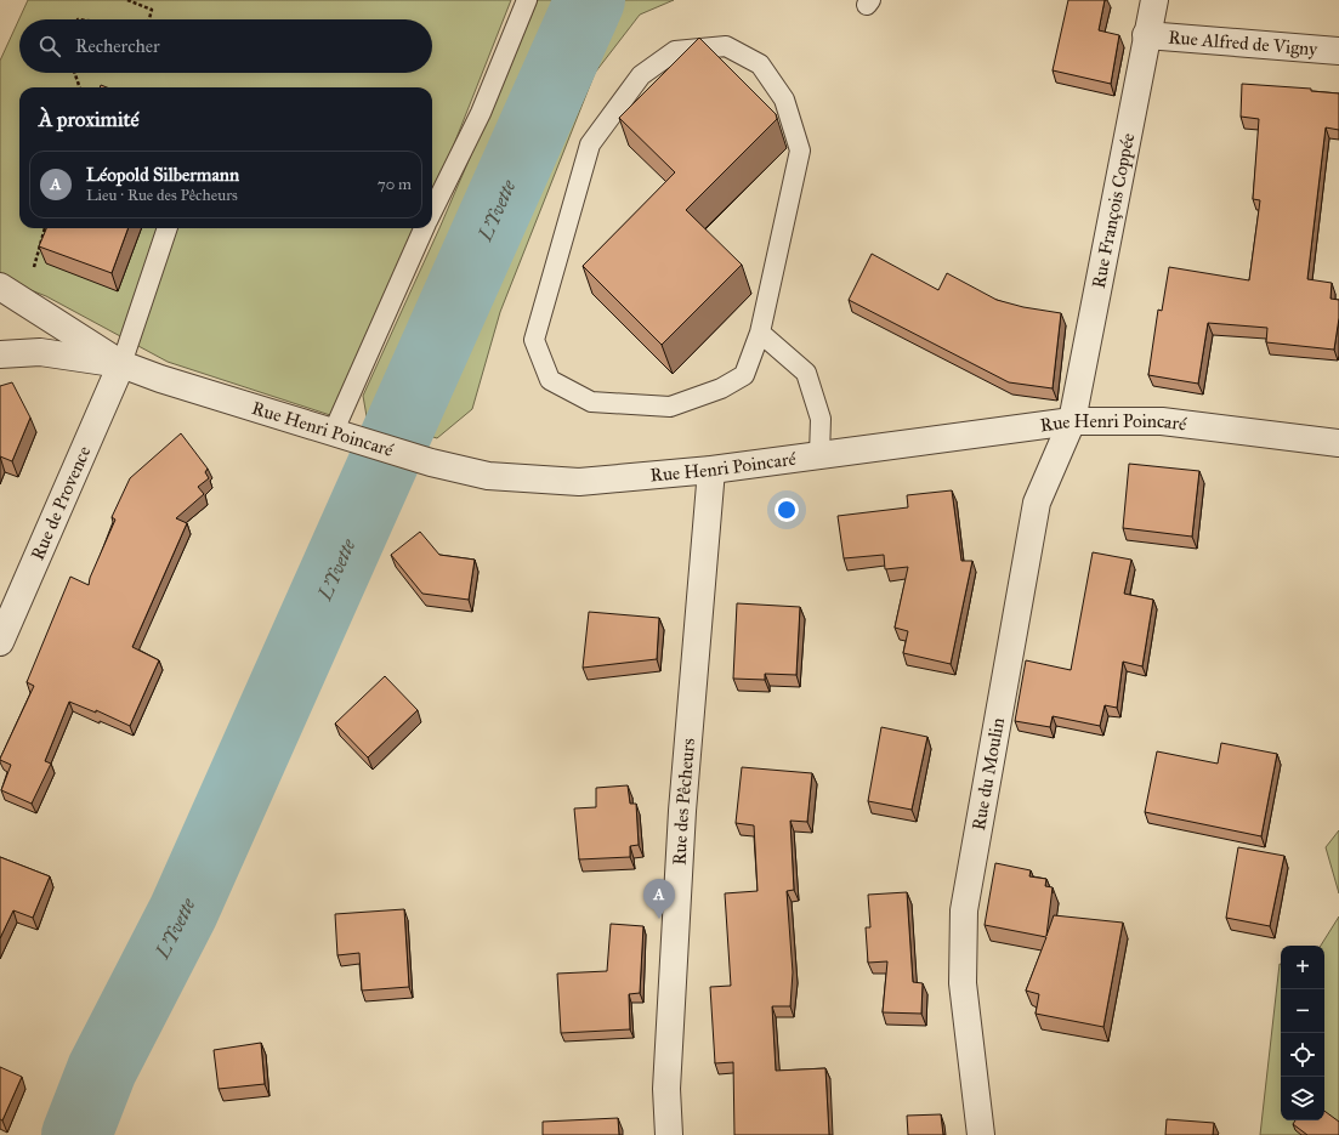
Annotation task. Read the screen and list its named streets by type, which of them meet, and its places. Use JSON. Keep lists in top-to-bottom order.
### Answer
{
  "streets": {
    "street": [
      "Rue Alfred de Vigny",
      "Rue François Coppée",
      "Rue Henri Poincaré",
      "Rue de Provence",
      "Rue du Moulin",
      "Rue des Pêcheurs"
    ]
  },
  "crossings": [
    ["Rue Alfred de Vigny", "Rue François Coppée"],
    ["Rue François Coppée", "Rue Henri Poincaré"],
    ["Rue François Coppée", "Rue du Moulin"],
    ["Rue Henri Poincaré", "Rue de Provence"],
    ["Rue Henri Poincaré", "Rue du Moulin"],
    ["Rue Henri Poincaré", "Rue des Pêcheurs"]
  ],
  "water": ["L'Yvette"],
  "page": {
    "search": "Rechercher",
    "heading": "À proximité",
    "list": [
      {
        "mark": "A",
        "name": "Léopold Silbermann",
        "note": "Lieu · Rue des Pêcheurs",
        "value": "70 m"
      }
    ],
    "pins": "A",
    "map_buttons": ["+", "−"]
  }
}
